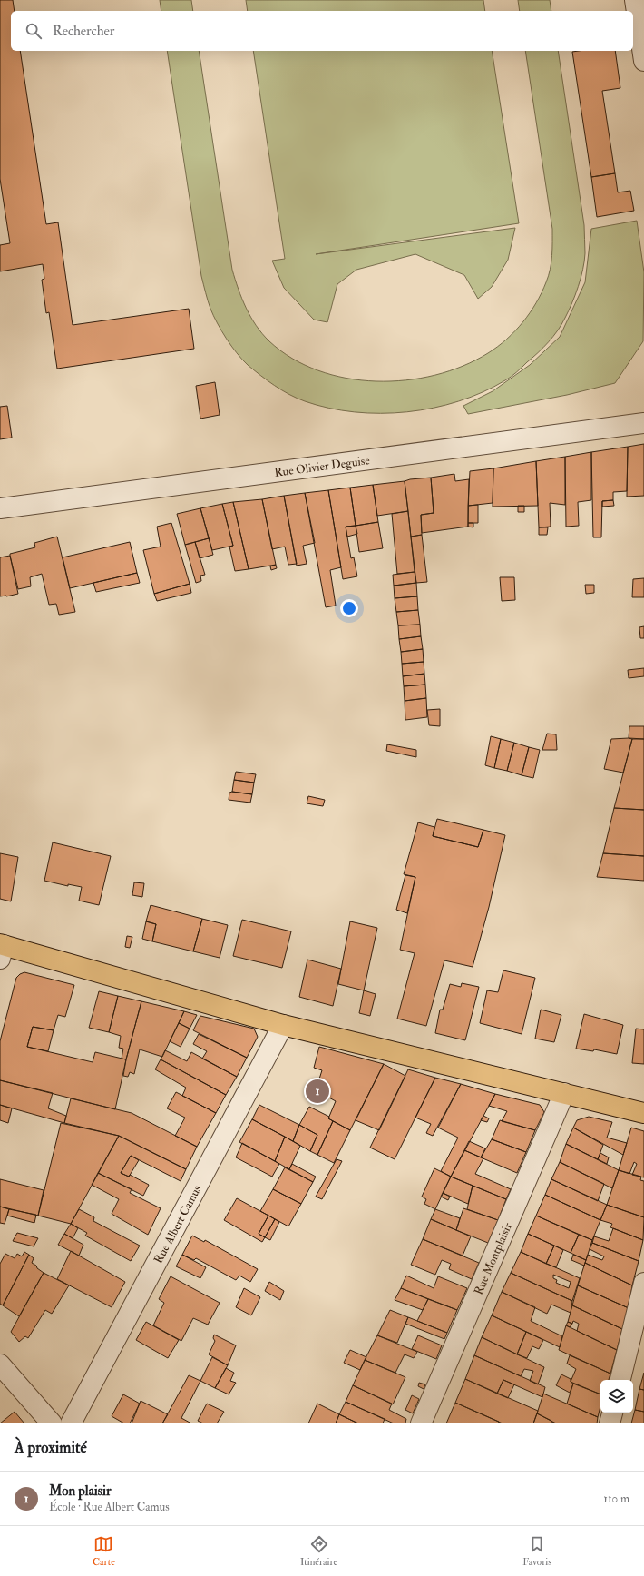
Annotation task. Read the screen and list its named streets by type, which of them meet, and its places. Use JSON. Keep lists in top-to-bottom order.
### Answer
{
  "streets": {
    "street": ["Rue Olivier Deguise", "Rue Albert Camus", "Rue Montplaisir"]
  },
  "page": {
    "search": "Rechercher",
    "pins": "1",
    "heading": "À proximité",
    "list": [
      {
        "mark": "1",
        "name": "Mon plaisir",
        "note": "École · Rue Albert Camus",
        "value": "110 m"
      }
    ],
    "nav": ["Carte", "Itinéraire", "Favoris"]
  }
}
